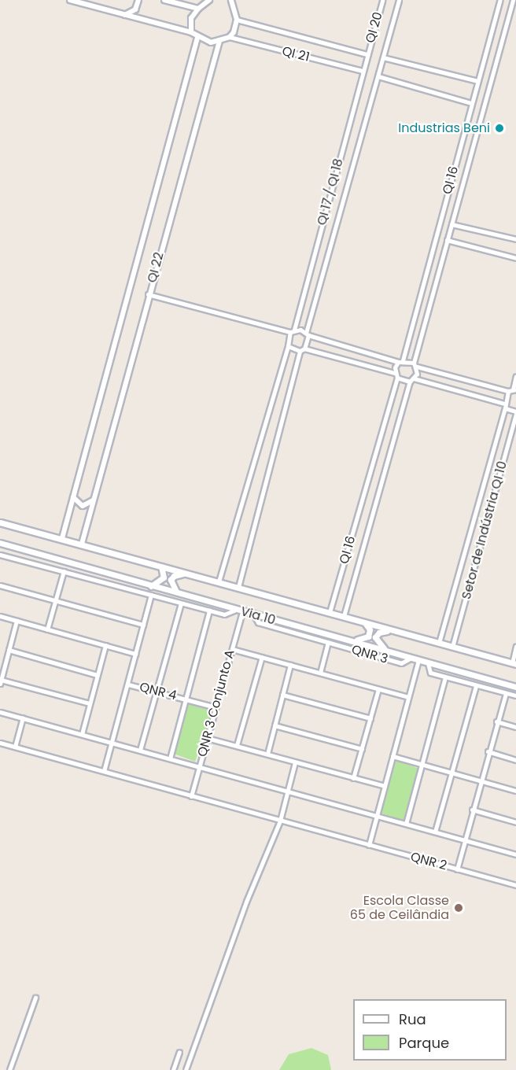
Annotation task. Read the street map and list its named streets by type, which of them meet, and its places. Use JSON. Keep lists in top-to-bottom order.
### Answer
{
  "streets": {
    "main road": ["Via 10"],
    "street": [
      "QI 20",
      "QI 21",
      "QI 16",
      "QI 17 / QI 18",
      "QI 22",
      "Setor de Indústria QI 10",
      "QNR 3",
      "QNR 4",
      "QNR 3 Conjunto A",
      "QNR 2"
    ]
  },
  "crossings": [
    ["QI 20", "QI 21"],
    ["QI 20", "QI 17 / QI 18"],
    ["QI 21", "QI 17 / QI 18"],
    ["QI 16", "Via 10"],
    ["QI 22", "Via 10"],
    ["Setor de Indústria QI 10", "Via 10"],
    ["Via 10", "QNR 3"],
    ["Via 10", "QNR 3 Conjunto A"],
    ["QNR 3 Conjunto A", "QNR 2"]
  ],
  "places": ["Industrias Beni", "Escola Classe 65 de Ceilândia"],
  "legend": ["Rua", "Parque"]
}
